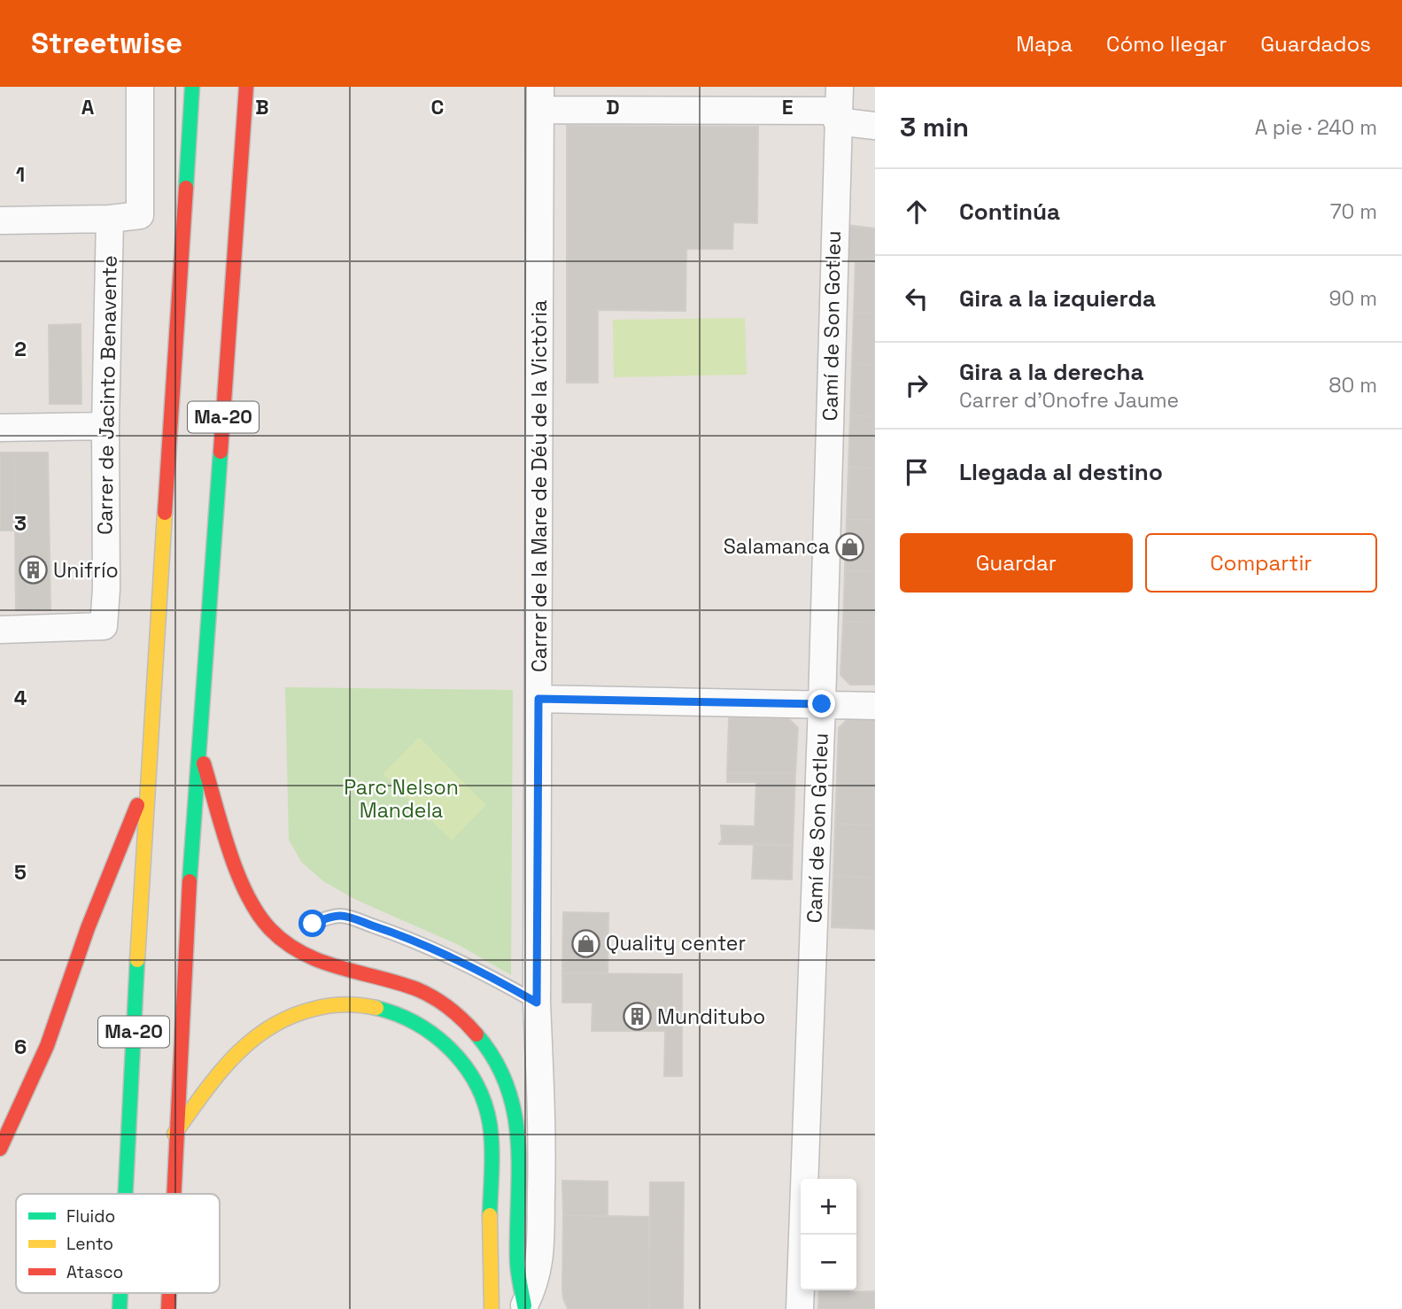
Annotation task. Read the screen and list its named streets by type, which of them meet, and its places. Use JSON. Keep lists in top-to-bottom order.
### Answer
{
  "streets": {
    "highway": ["Ma-20"],
    "street": ["Camí de Son Gotleu", "Carrer de Jacinto Benavente", "Carrer de la Mare de Déu de la Victòria"]
  },
  "parks": ["Parc Nelson Mandela"],
  "places": {
    "shop": ["Salamanca", "Quality center"],
    "building": ["Unifrío", "Munditubo"]
  },
  "legend": ["Fluido", "Lento", "Atasco"],
  "page": {
    "header": "Streetwise",
    "nav": ["Mapa", "Cómo llegar", "Guardados"],
    "heading": ["3 min", "A pie · 240 m"],
    "list": [
      ["Continúa", "70 m"],
      ["Gira a la izquierda", "90 m"],
      ["Gira a la derecha", "Carrer d'Onofre Jaume", "80 m"],
      "Llegada al destino"
    ],
    "buttons": ["Guardar", "Compartir"],
    "map_buttons": ["+", "−"]
  },
  "grid": {
    "columns": [
      "A",
      "B",
      "C",
      "D",
      "E"
    ],
    "rows": [
      "1",
      "2",
      "3",
      "4",
      "5",
      "6"
    ]
  }
}
